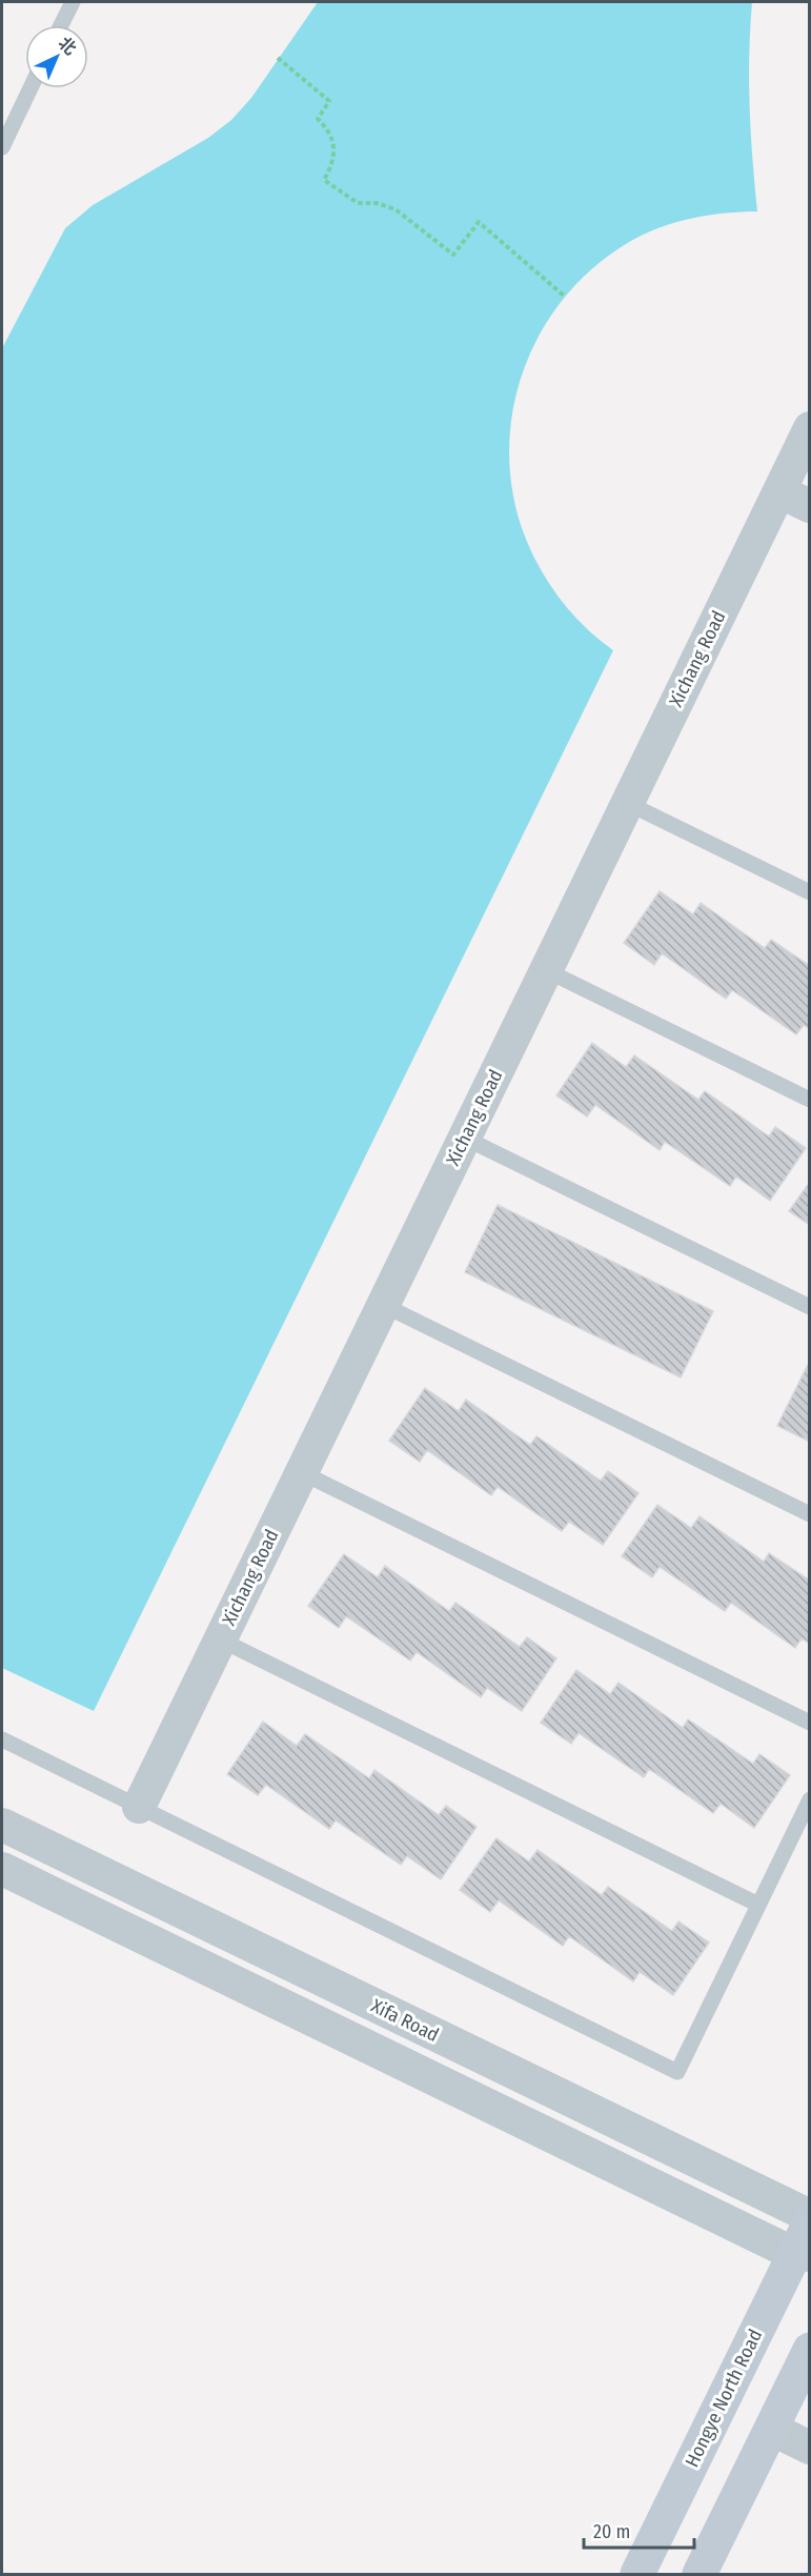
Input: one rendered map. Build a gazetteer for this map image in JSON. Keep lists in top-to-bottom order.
{
  "streets": {
    "main road": ["Hongye North Road"],
    "street": ["Xichang Road", "Xifa Road"]
  },
  "crossings": [
    ["Xifa Road", "Hongye North Road"]
  ],
  "scale_bar": "20 m",
  "north": "top right"
}
